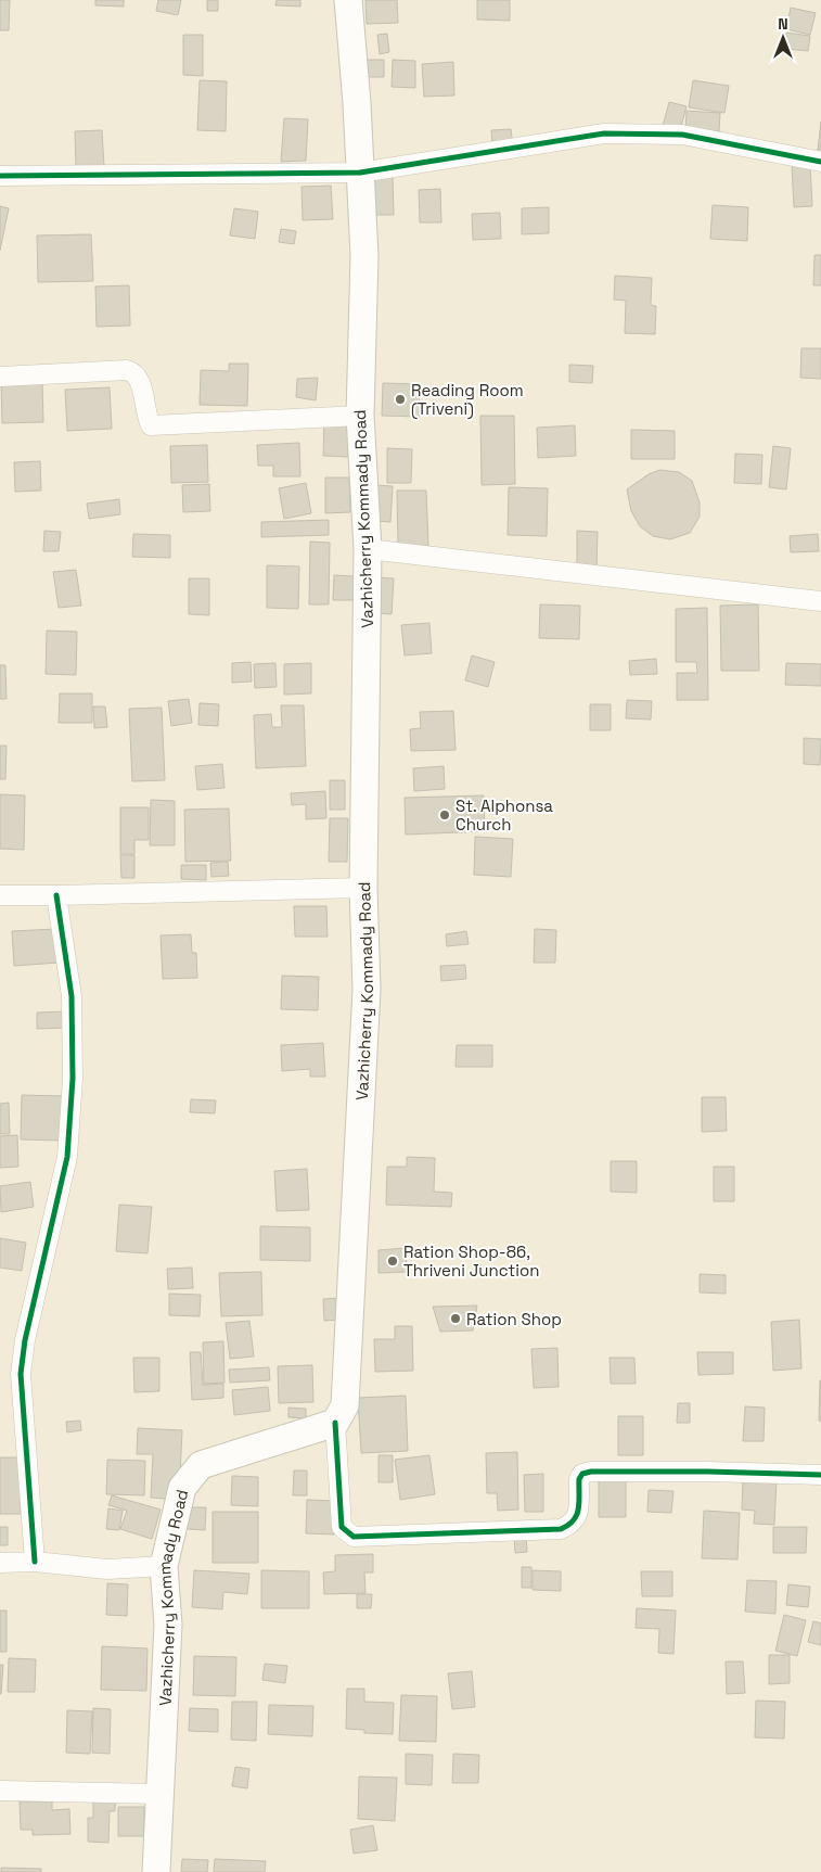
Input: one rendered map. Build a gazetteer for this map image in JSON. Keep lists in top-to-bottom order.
{
  "streets": {
    "main road": ["Vazhicherry Kommady Road"]
  },
  "places": [
    "Reading Room (Triveni)",
    "St. Alphonsa Church",
    "Ration Shop-86, Thriveni Junction",
    "Ration Shop"
  ],
  "north": "top"
}
